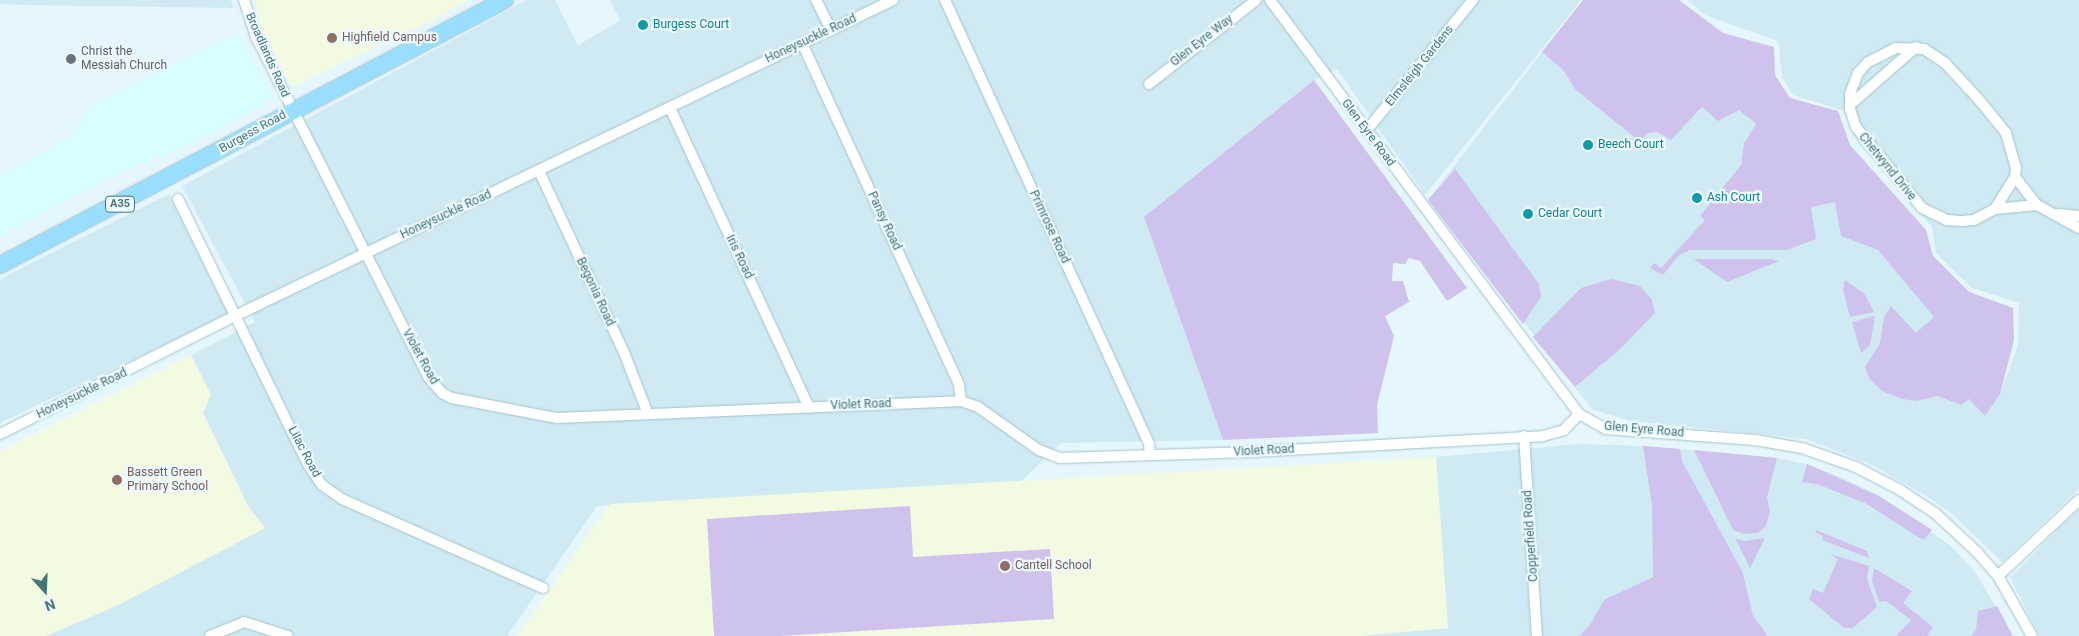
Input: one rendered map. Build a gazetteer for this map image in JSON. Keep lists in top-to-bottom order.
{
  "streets": {
    "main road": ["Burgess Road", "A35"],
    "street": [
      "Honeysuckle Road",
      "Glen Eyre Way",
      "Broadlands Road",
      "Elmsleigh Gardens",
      "Glen Eyre Road",
      "Chetwynd Drive",
      "Pansy Road",
      "Primrose Road",
      "Iris Road",
      "Begonia Road",
      "Violet Road",
      "Lilac Road",
      "Copperfield Road"
    ]
  },
  "crossings": [
    ["Honeysuckle Road", "Pansy Road"],
    ["Honeysuckle Road", "Iris Road"],
    ["Honeysuckle Road", "Begonia Road"],
    ["Honeysuckle Road", "Violet Road"],
    ["Honeysuckle Road", "Lilac Road"],
    ["Broadlands Road", "Burgess Road"],
    ["Broadlands Road", "Violet Road"],
    ["Elmsleigh Gardens", "Glen Eyre Road"],
    ["Burgess Road", "Violet Road"],
    ["Glen Eyre Road", "Violet Road"],
    ["Pansy Road", "Violet Road"],
    ["Primrose Road", "Violet Road"],
    ["Iris Road", "Violet Road"],
    ["Begonia Road", "Violet Road"],
    ["Violet Road", "Copperfield Road"]
  ],
  "places": [
    "Burgess Court",
    "Highfield Campus",
    "Christ the Messiah Church",
    "Beech Court",
    "Ash Court",
    "Cedar Court",
    "Bassett Green Primary School",
    "Cantell School"
  ],
  "north": "bottom"
}
